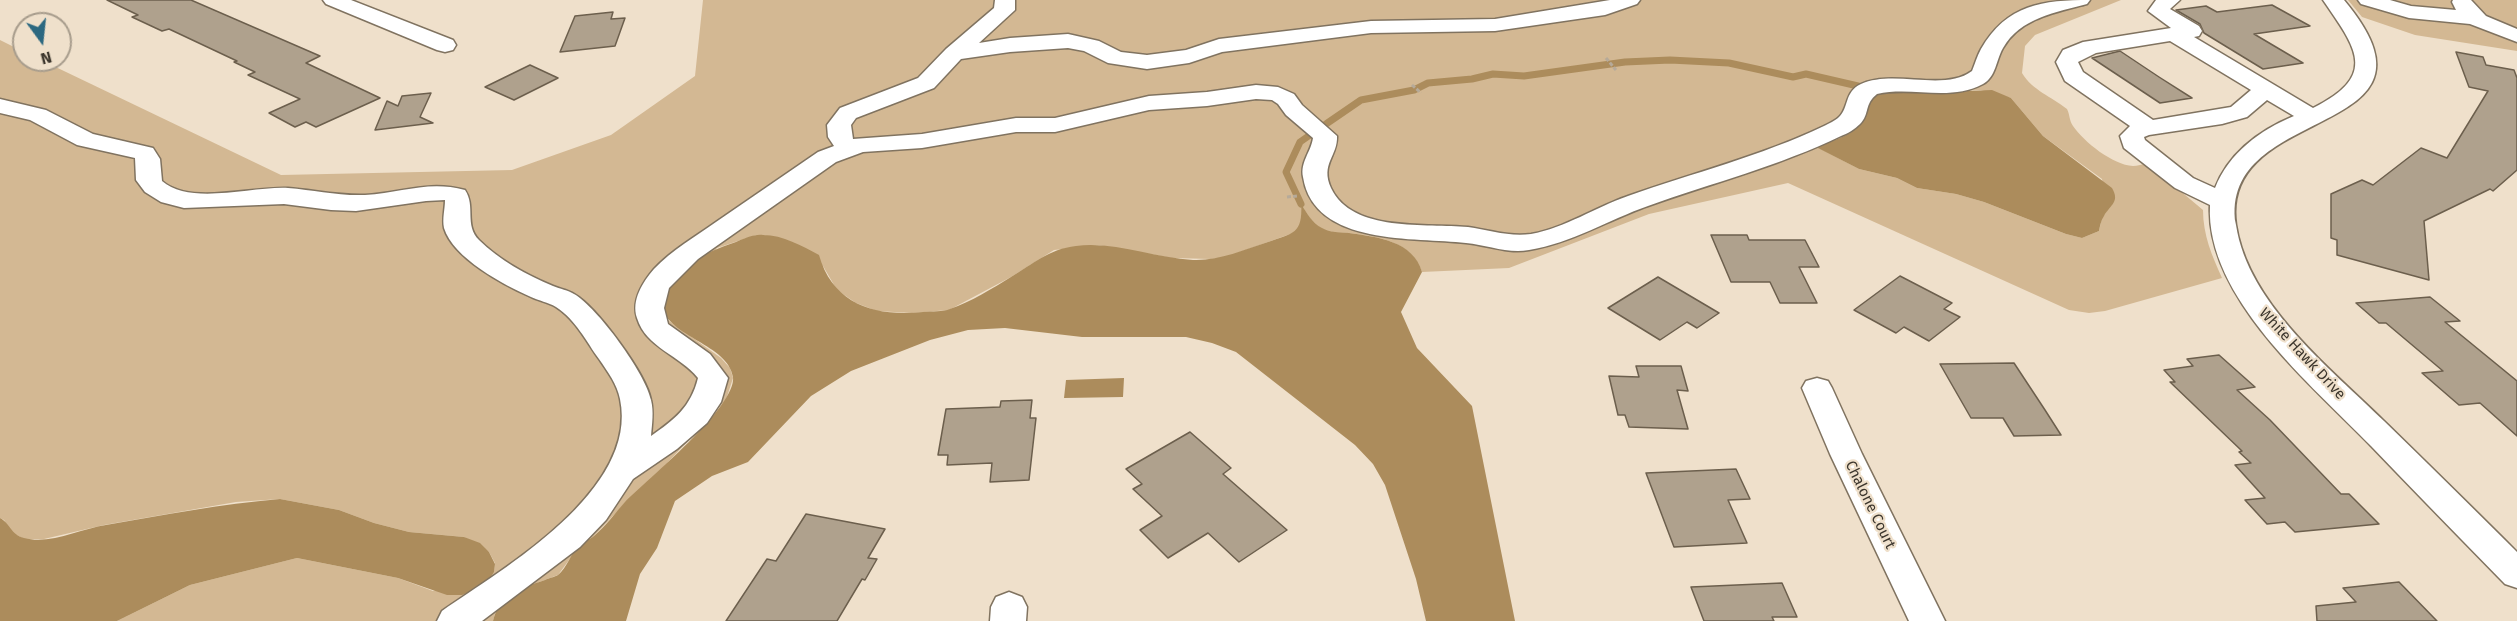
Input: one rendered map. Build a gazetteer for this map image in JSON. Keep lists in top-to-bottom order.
{
  "streets": {
    "street": ["White Hawk Drive", "Chalone Court"]
  },
  "north": "bottom"
}
